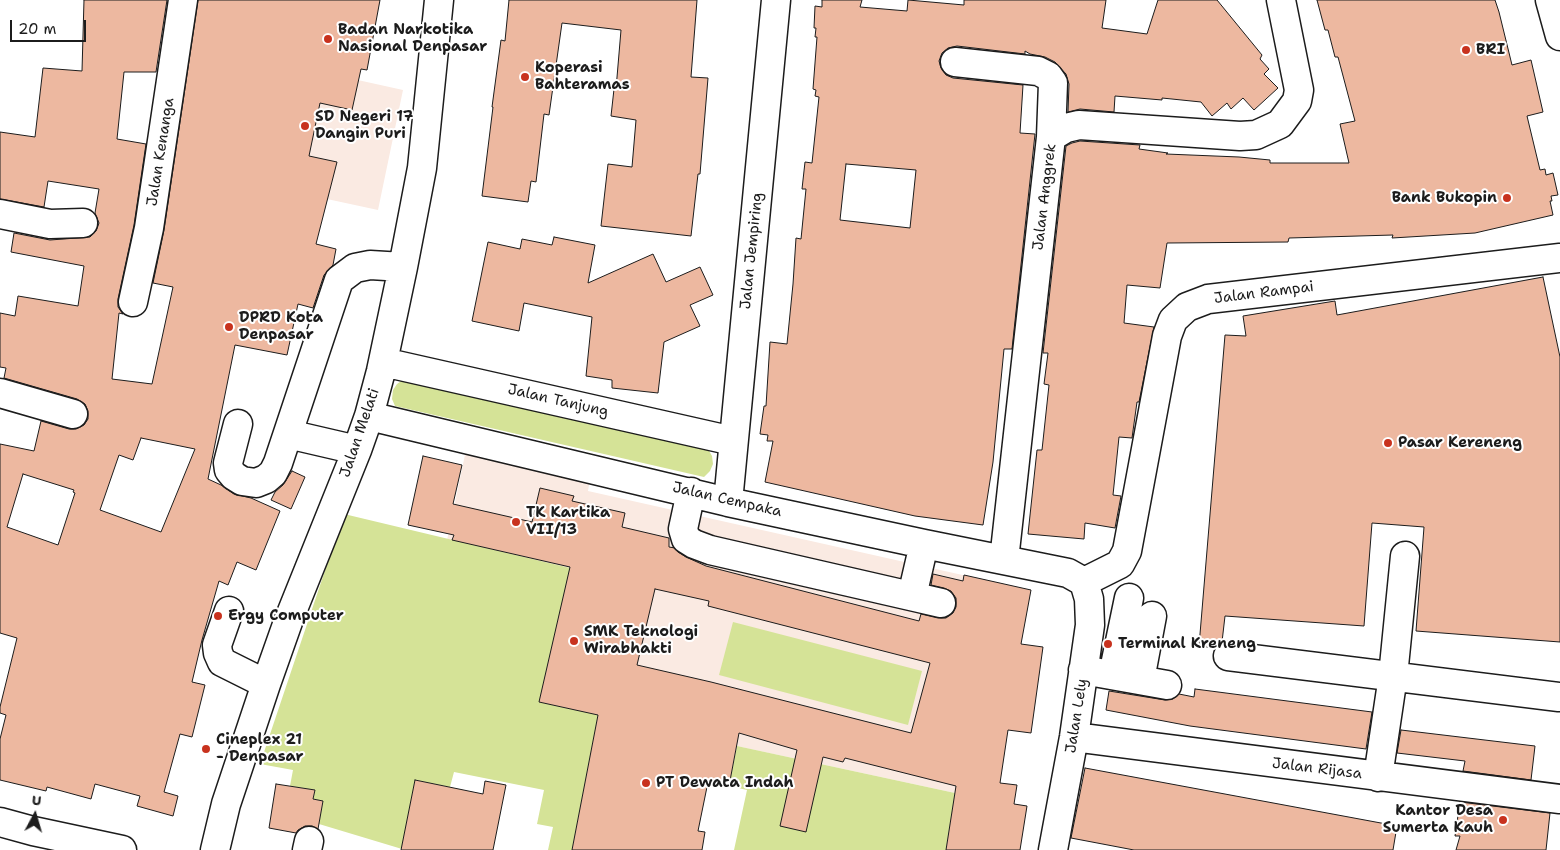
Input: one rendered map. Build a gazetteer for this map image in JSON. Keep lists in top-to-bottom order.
{
  "streets": {
    "street": [
      "Jalan Kenanga",
      "Jalan Anggrek",
      "Jalan Jempiring",
      "Jalan Rampai",
      "Jalan Tanjung",
      "Jalan Melati",
      "Jalan Cempaka",
      "Jalan Lely",
      "Jalan Rijasa"
    ]
  },
  "crossings": [
    ["Jalan Anggrek", "Jalan Cempaka"],
    ["Jalan Jempiring", "Jalan Tanjung"],
    ["Jalan Jempiring", "Jalan Cempaka"],
    ["Jalan Rampai", "Jalan Cempaka"],
    ["Jalan Rampai", "Jalan Lely"],
    ["Jalan Tanjung", "Jalan Melati"],
    ["Jalan Melati", "Jalan Cempaka"],
    ["Jalan Cempaka", "Jalan Lely"],
    ["Jalan Lely", "Jalan Rijasa"]
  ],
  "places": [
    "Badan Narkotika Nasional Denpasar",
    "BRI",
    "Koperasi Bahteramas",
    "SD Negeri 17 Dangin Puri",
    "Bank Bukopin",
    "DPRD Kota Denpasar",
    "Pasar Kereneng",
    "TK Kartika VII/13",
    "Ergy Computer",
    "SMK Teknologi Wirabhakti",
    "Terminal Kreneng",
    "Cineplex 21 - Denpasar",
    "PT Dewata Indah",
    "Kantor Desa Sumerta Kauh"
  ],
  "scale_bar": "20 m",
  "north": "top"
}
